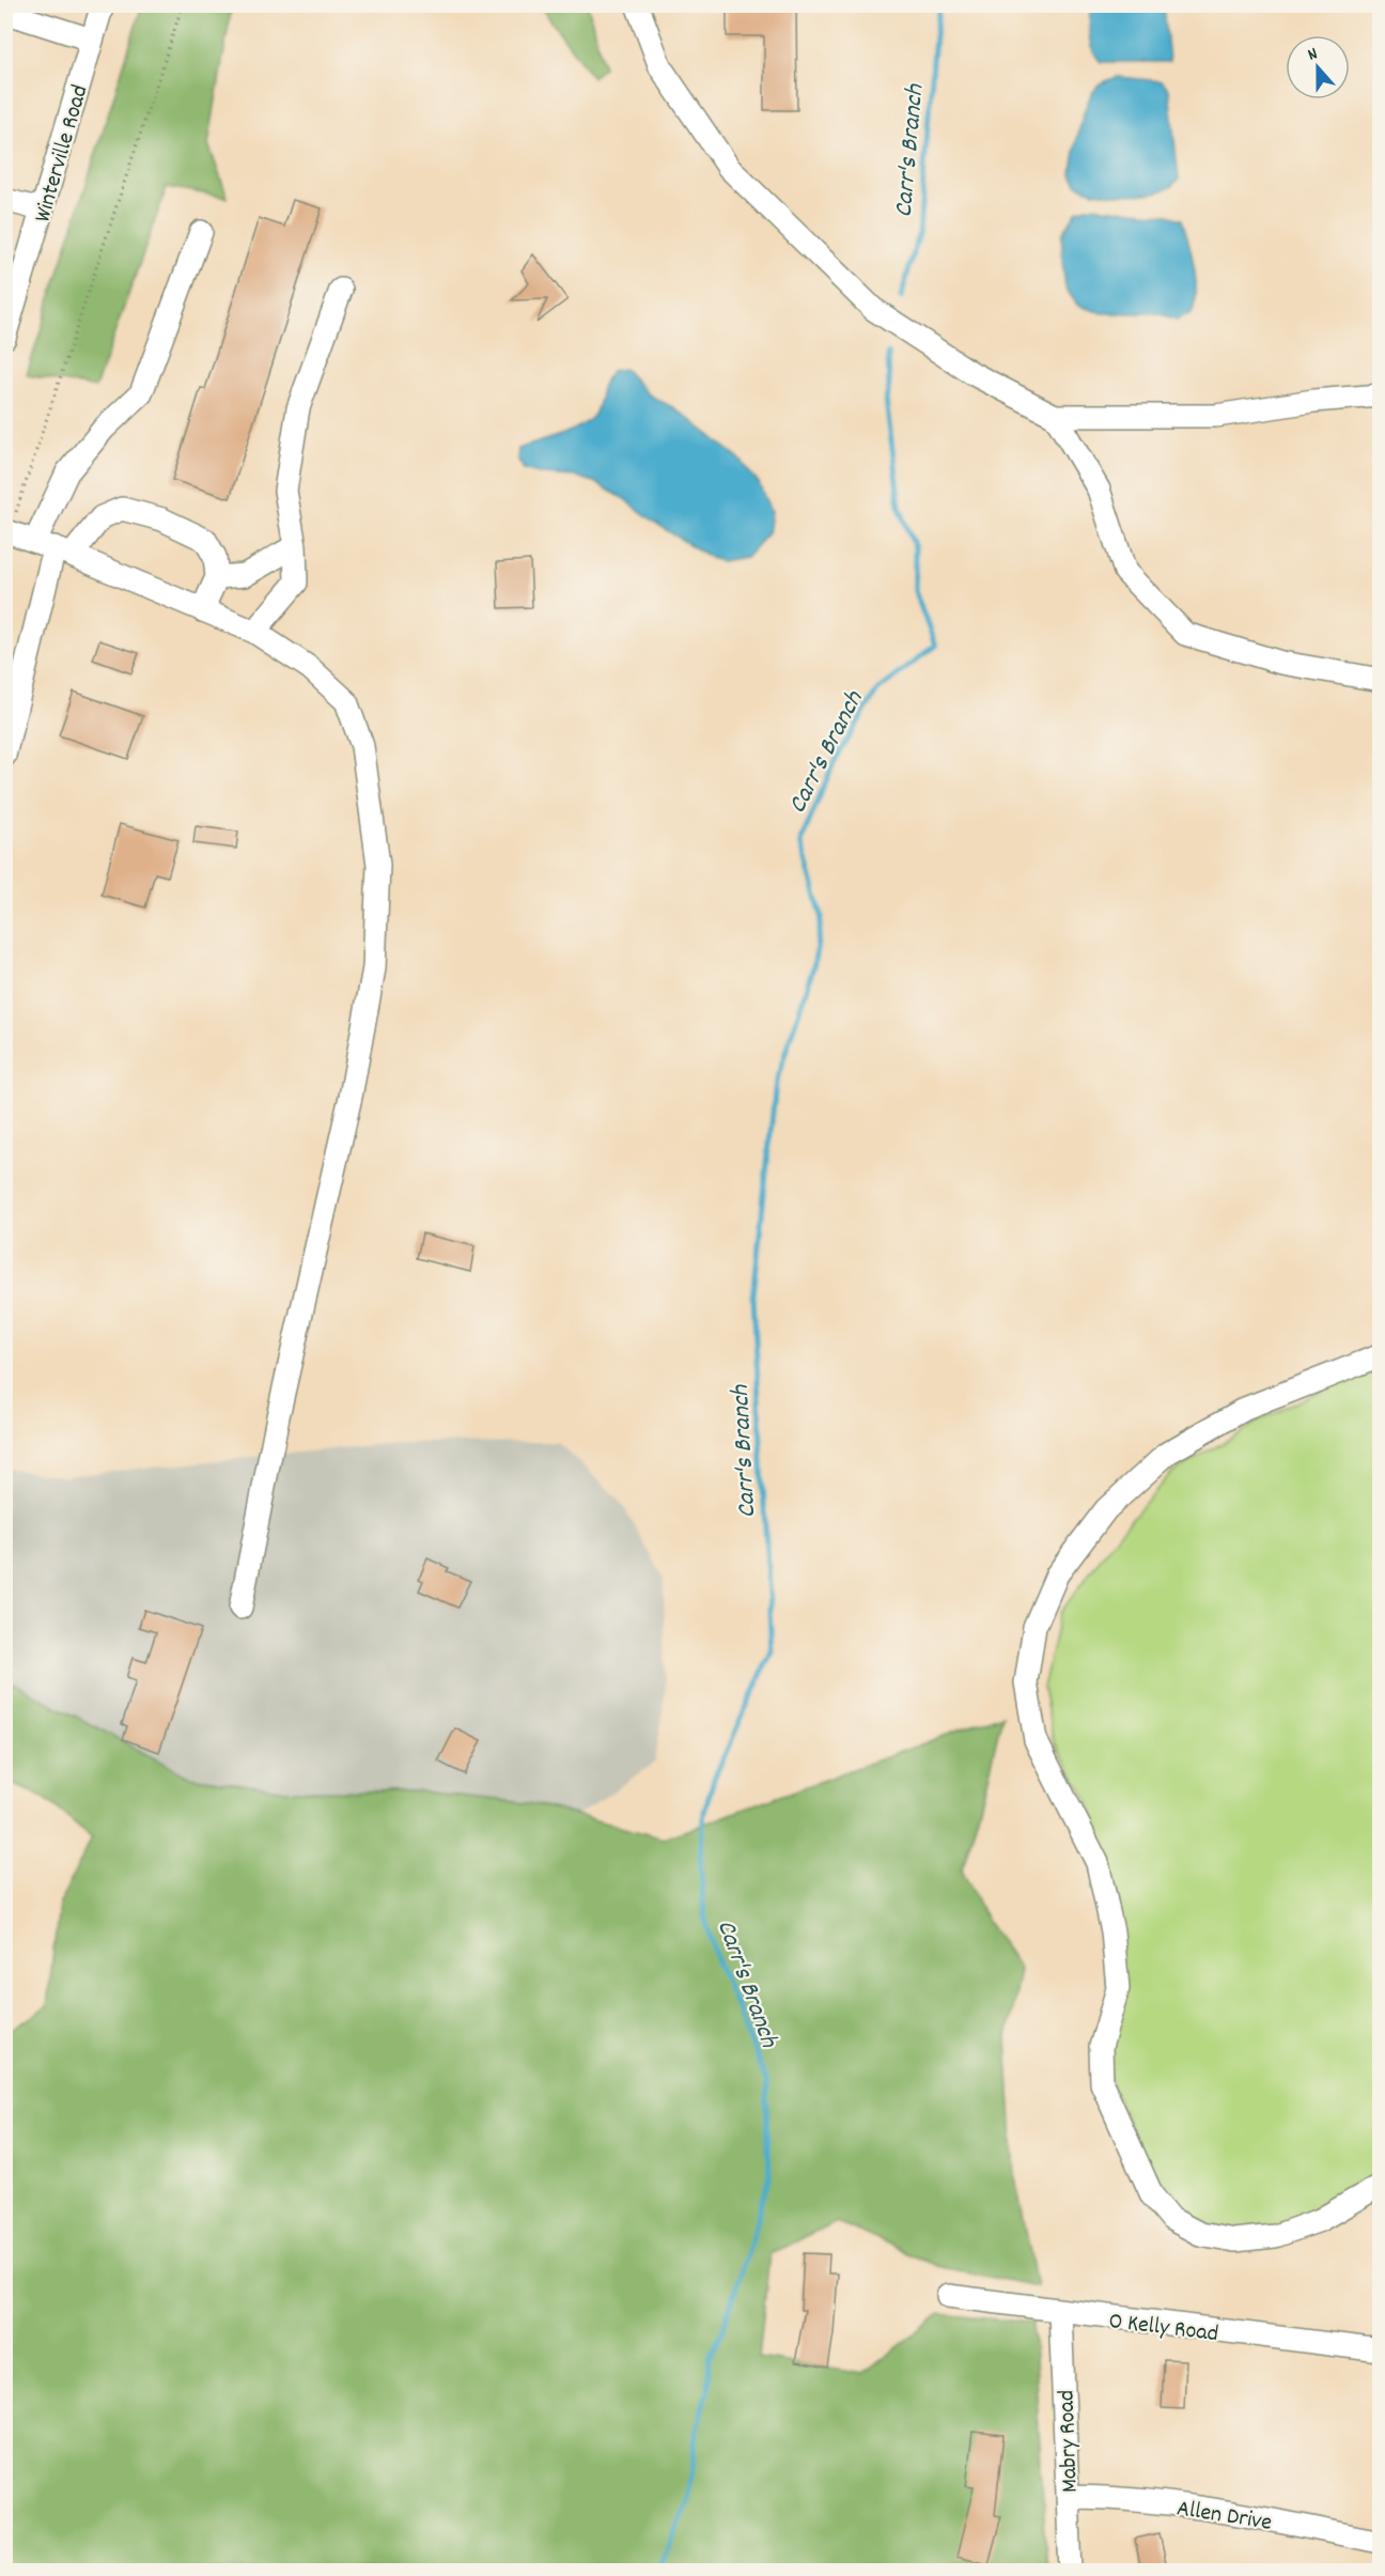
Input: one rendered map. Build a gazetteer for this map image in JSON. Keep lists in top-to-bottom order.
{
  "streets": {
    "street": [
      "Winterville Road",
      "O Kelly Road",
      "Mabry Road",
      "Allen Drive"
    ]
  },
  "crossings": [
    ["O Kelly Road", "Mabry Road"],
    ["Mabry Road", "Allen Drive"]
  ],
  "water": ["Carr's Branch"],
  "north": "top"
}
